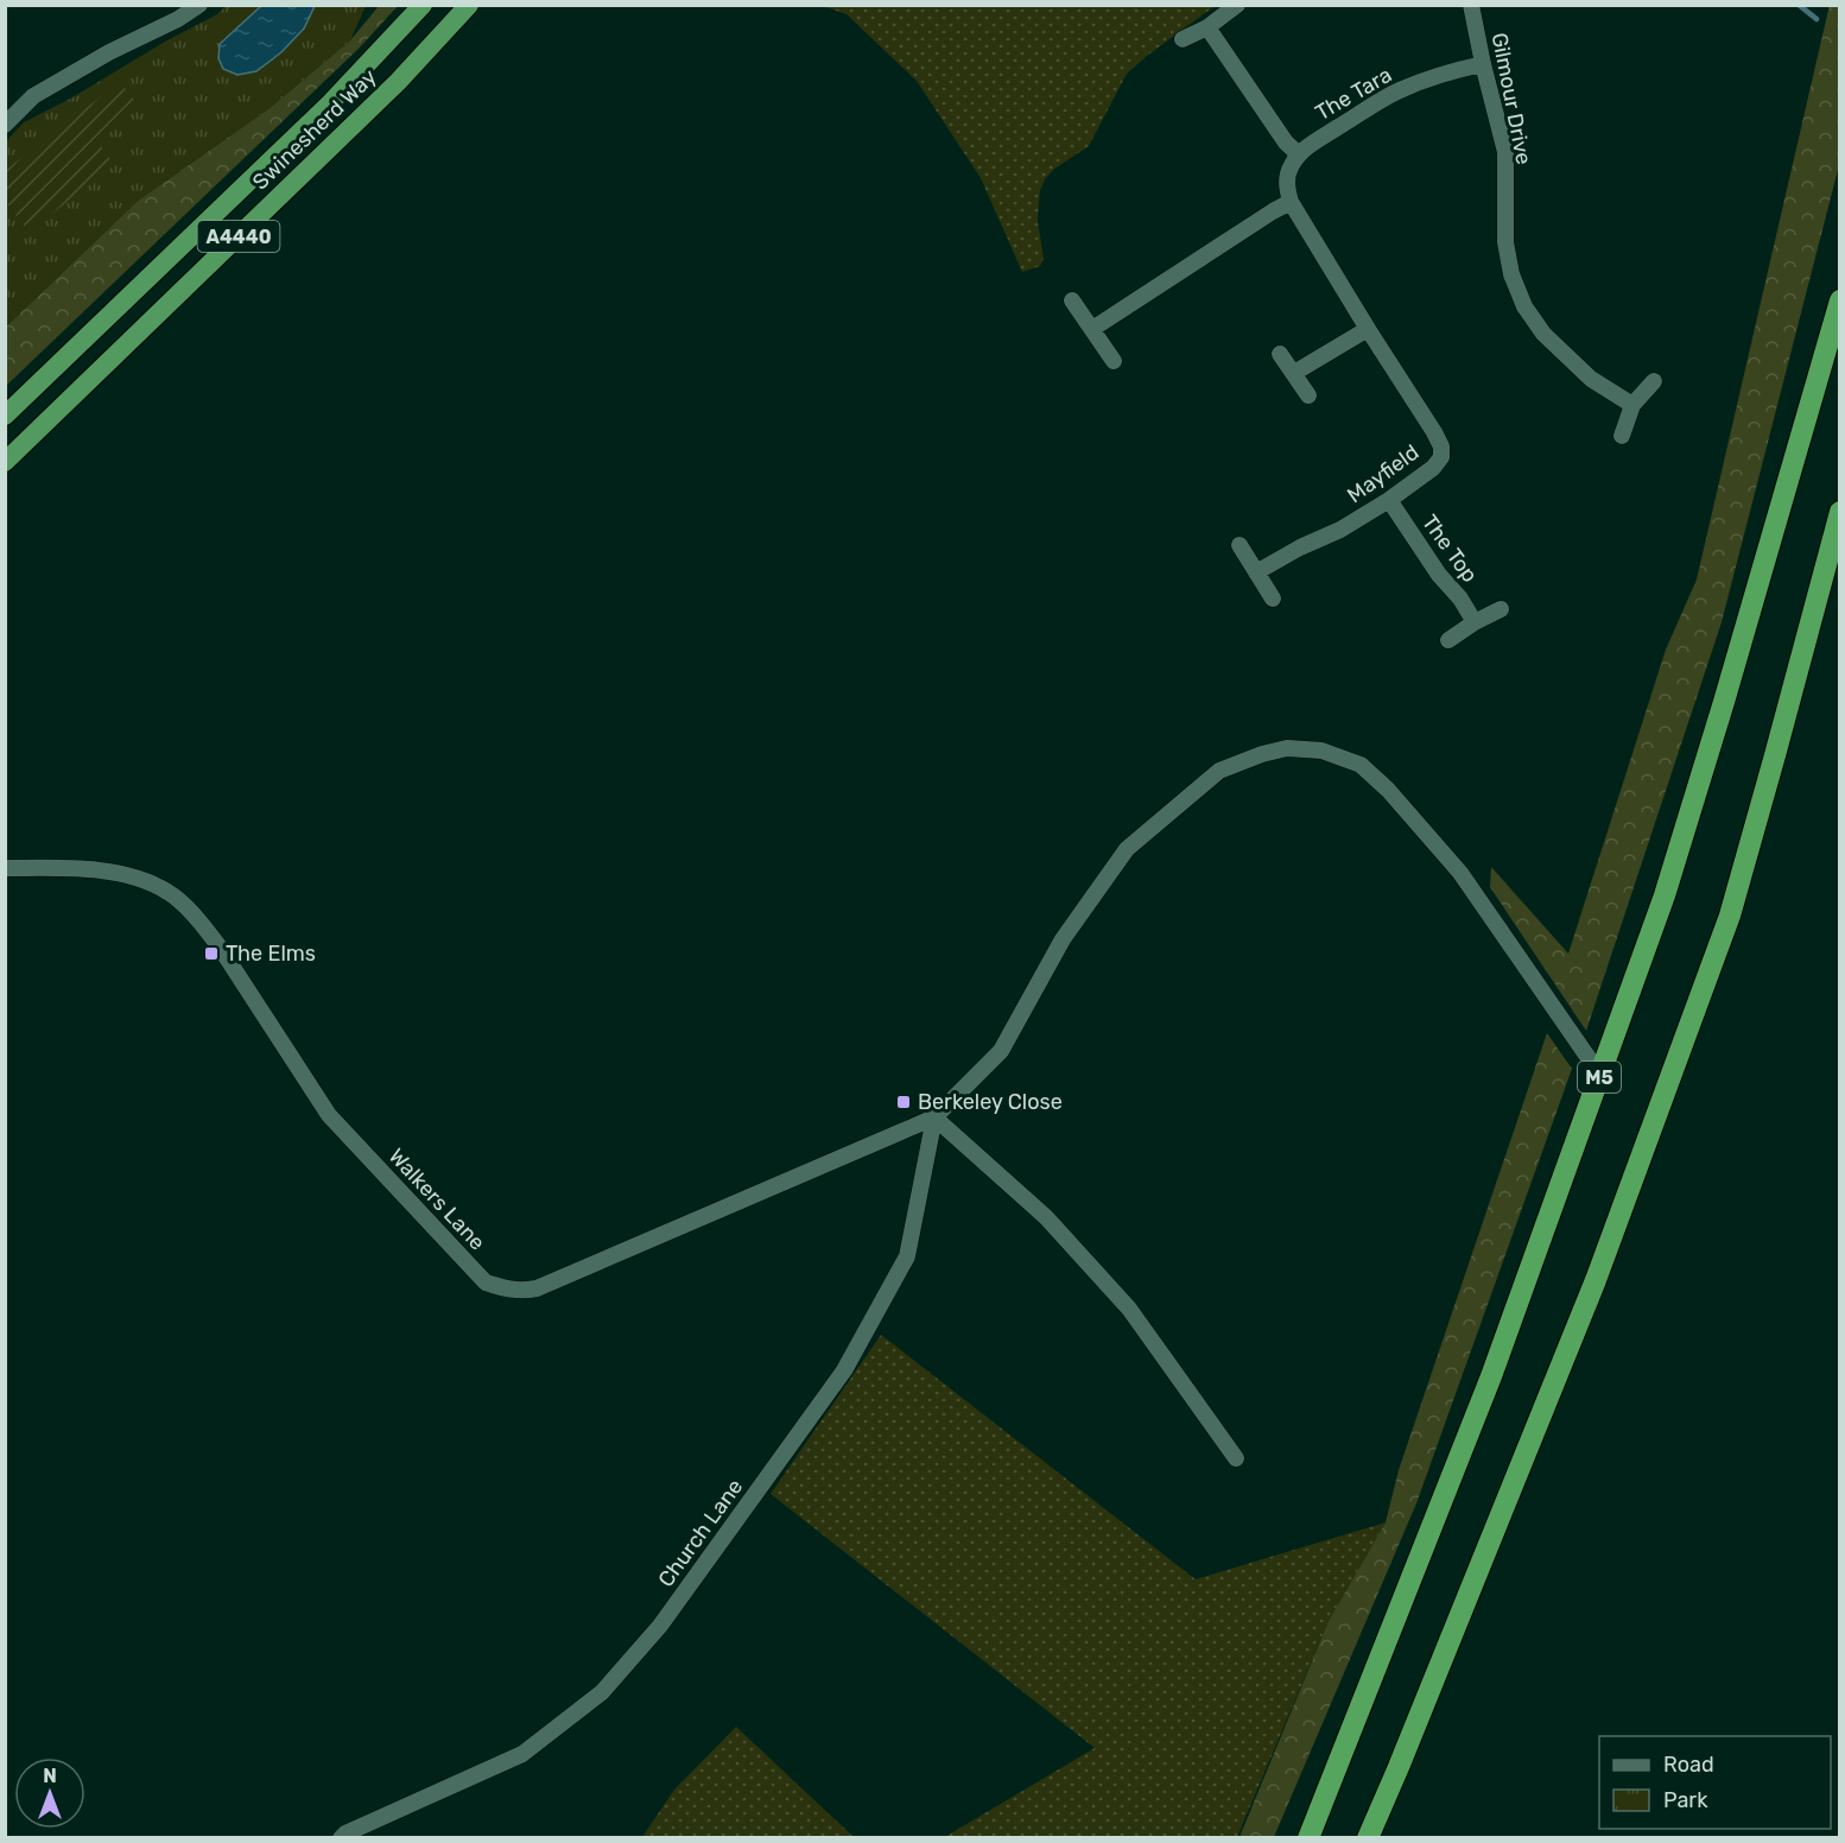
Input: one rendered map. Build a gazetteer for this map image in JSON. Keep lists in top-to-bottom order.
{
  "streets": {
    "highway": ["Swinesherd Way", "A4440", "M5"],
    "street": [
      "The Tara",
      "Gilmour Drive",
      "Mayfield",
      "The Top",
      "Walkers Lane",
      "Church Lane"
    ]
  },
  "crossings": [
    ["The Tara", "Gilmour Drive"],
    ["Mayfield", "The Top"],
    ["Walkers Lane", "Church Lane"]
  ],
  "places": {
    "transit": ["The Elms", "Berkeley Close"]
  },
  "legend": ["Road", "Park"],
  "north": "top"
}
